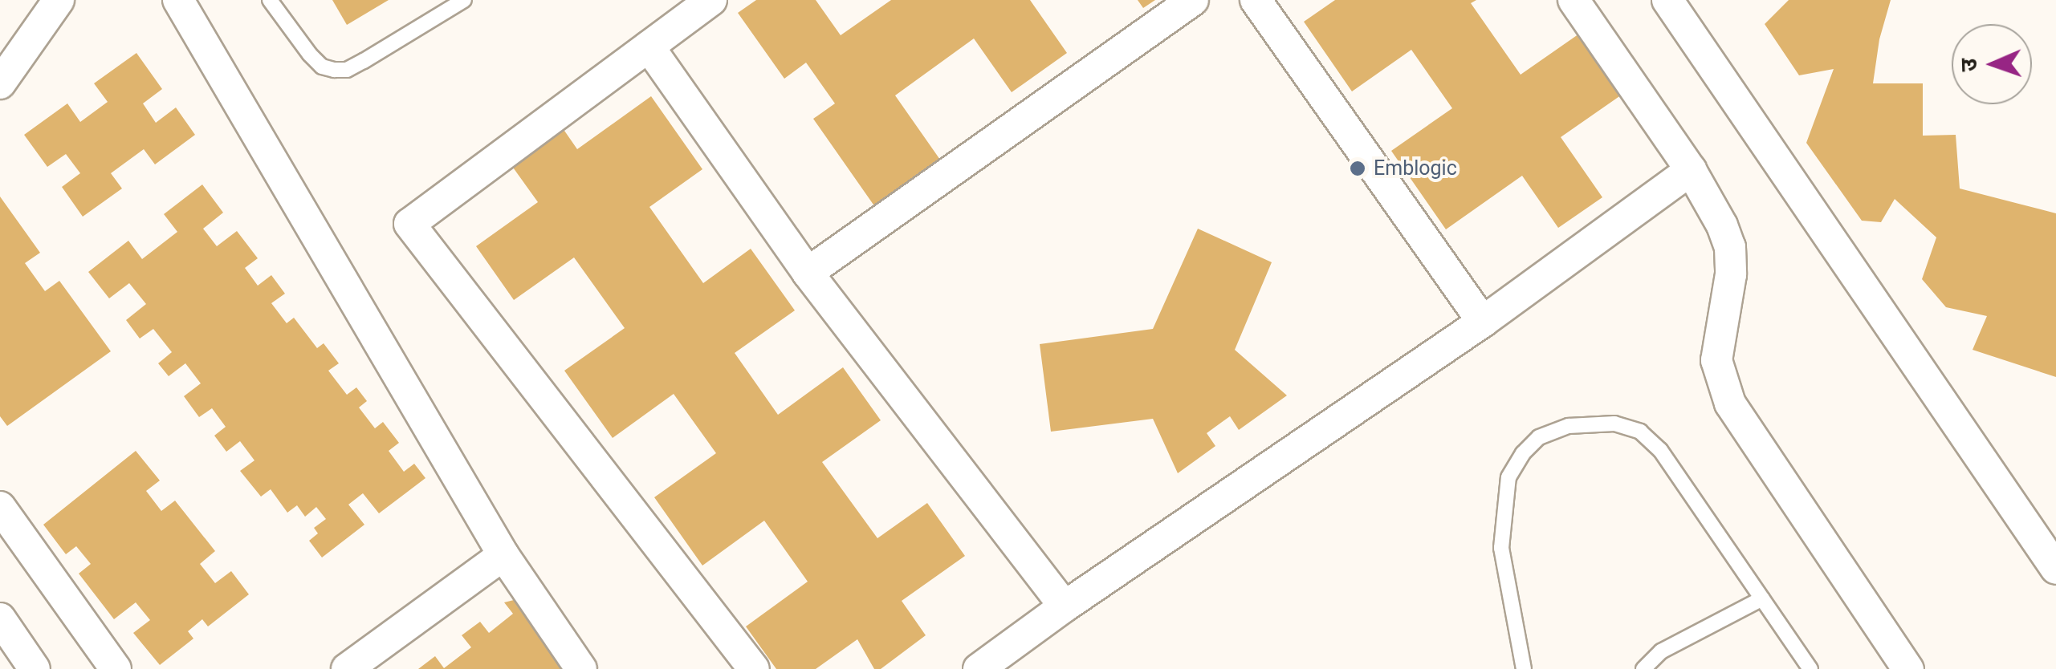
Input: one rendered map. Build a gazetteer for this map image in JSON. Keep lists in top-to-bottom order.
{
  "places": ["Emblogic"],
  "north": "left"
}
